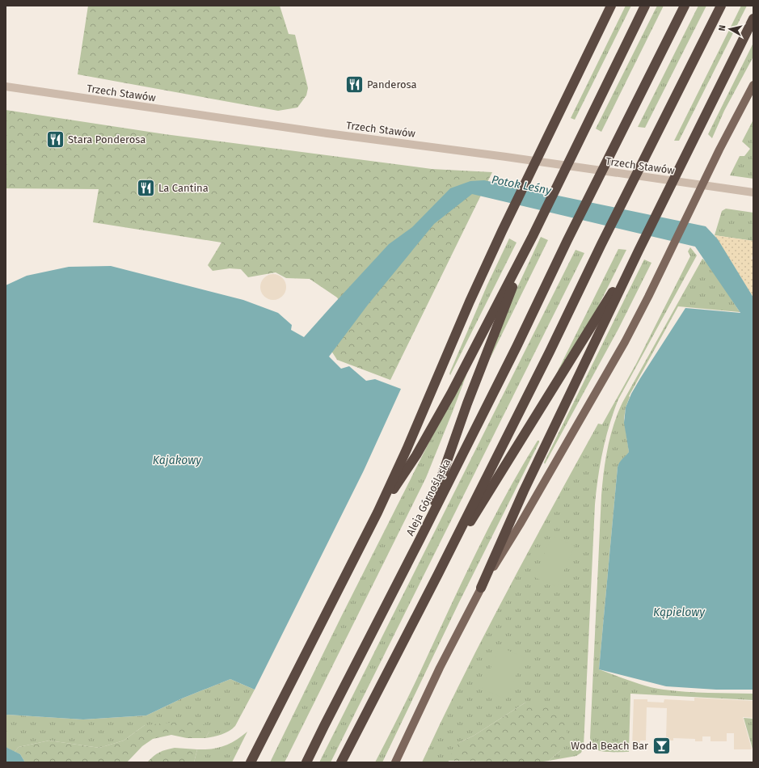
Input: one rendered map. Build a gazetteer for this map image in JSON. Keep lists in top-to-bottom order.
{
  "streets": {
    "highway": ["Aleja Górnośląska"],
    "street": ["Trzech Stawów"]
  },
  "water": ["Potok Leśny", "Kajakowy", "Kąpielowy"],
  "places": {
    "restaurant": ["Panderosa", "Stara Ponderosa", "La Cantina"],
    "bar": ["Woda Beach Bar"]
  },
  "north": "left"
}
